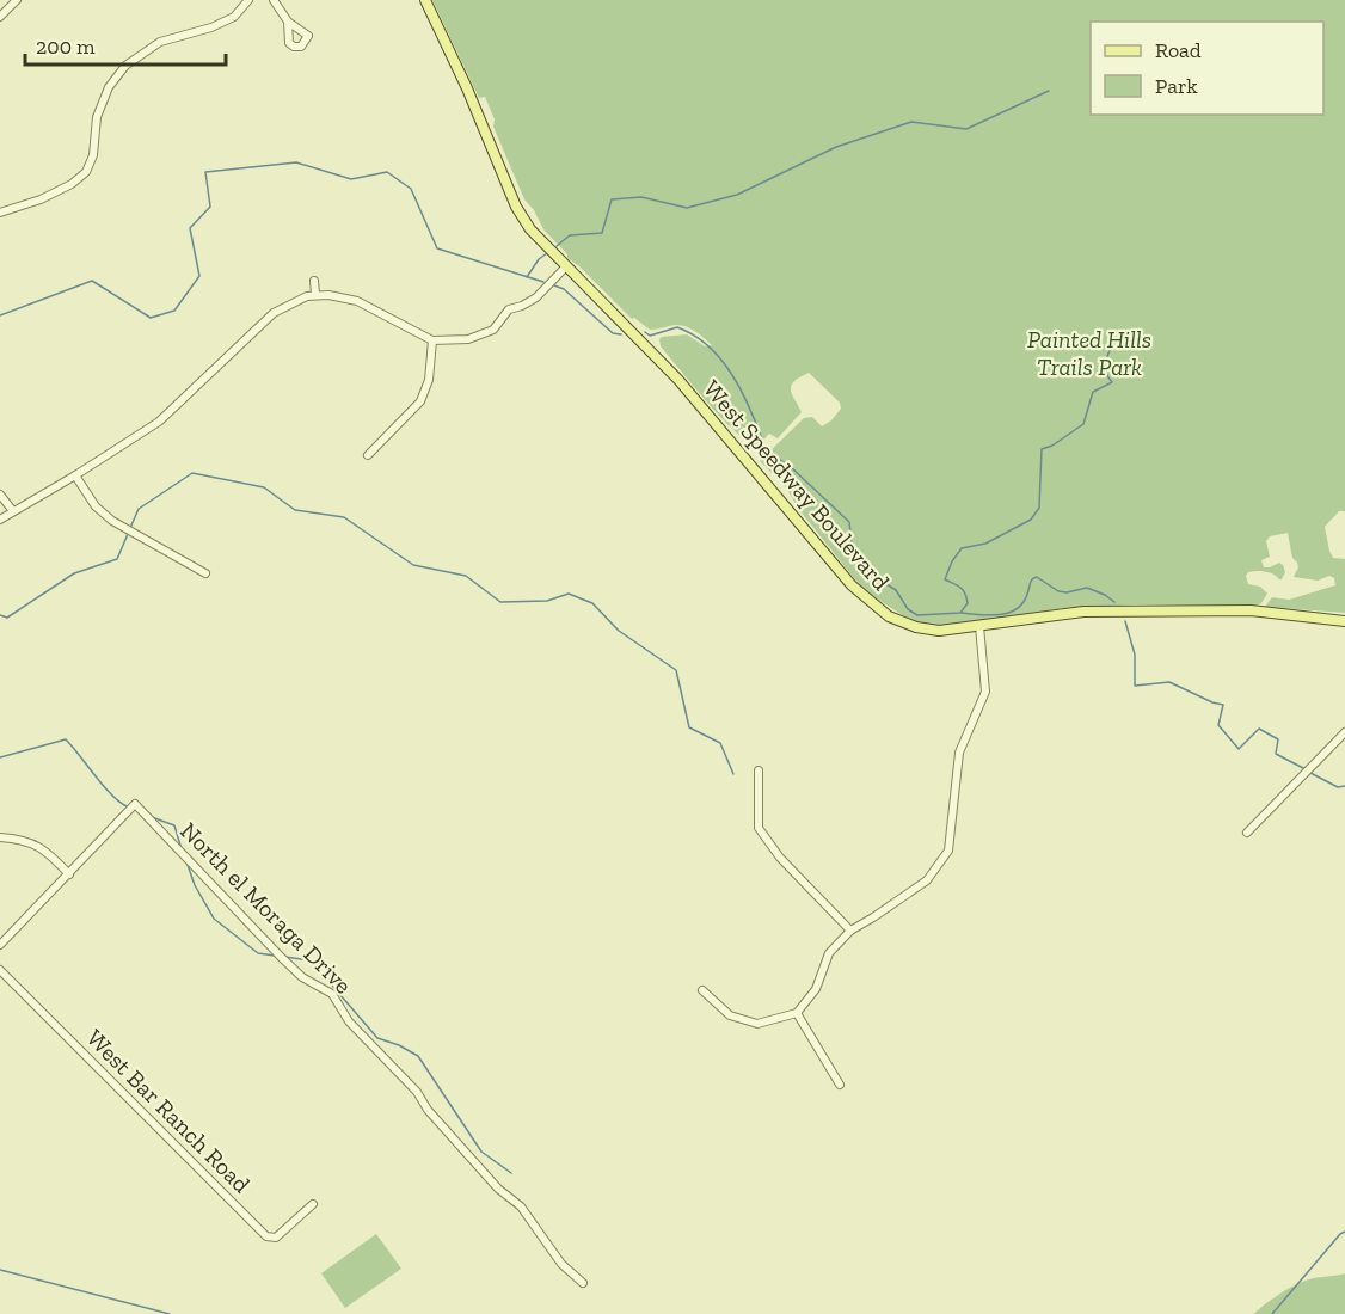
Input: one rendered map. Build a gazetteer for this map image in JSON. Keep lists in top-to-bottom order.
{
  "streets": {
    "main road": ["West Speedway Boulevard"],
    "street": ["North el Moraga Drive", "West Bar Ranch Road"]
  },
  "parks": ["Painted Hills Trails Park"],
  "legend": ["Road", "Park"],
  "scale_bar": "200 m"
}
